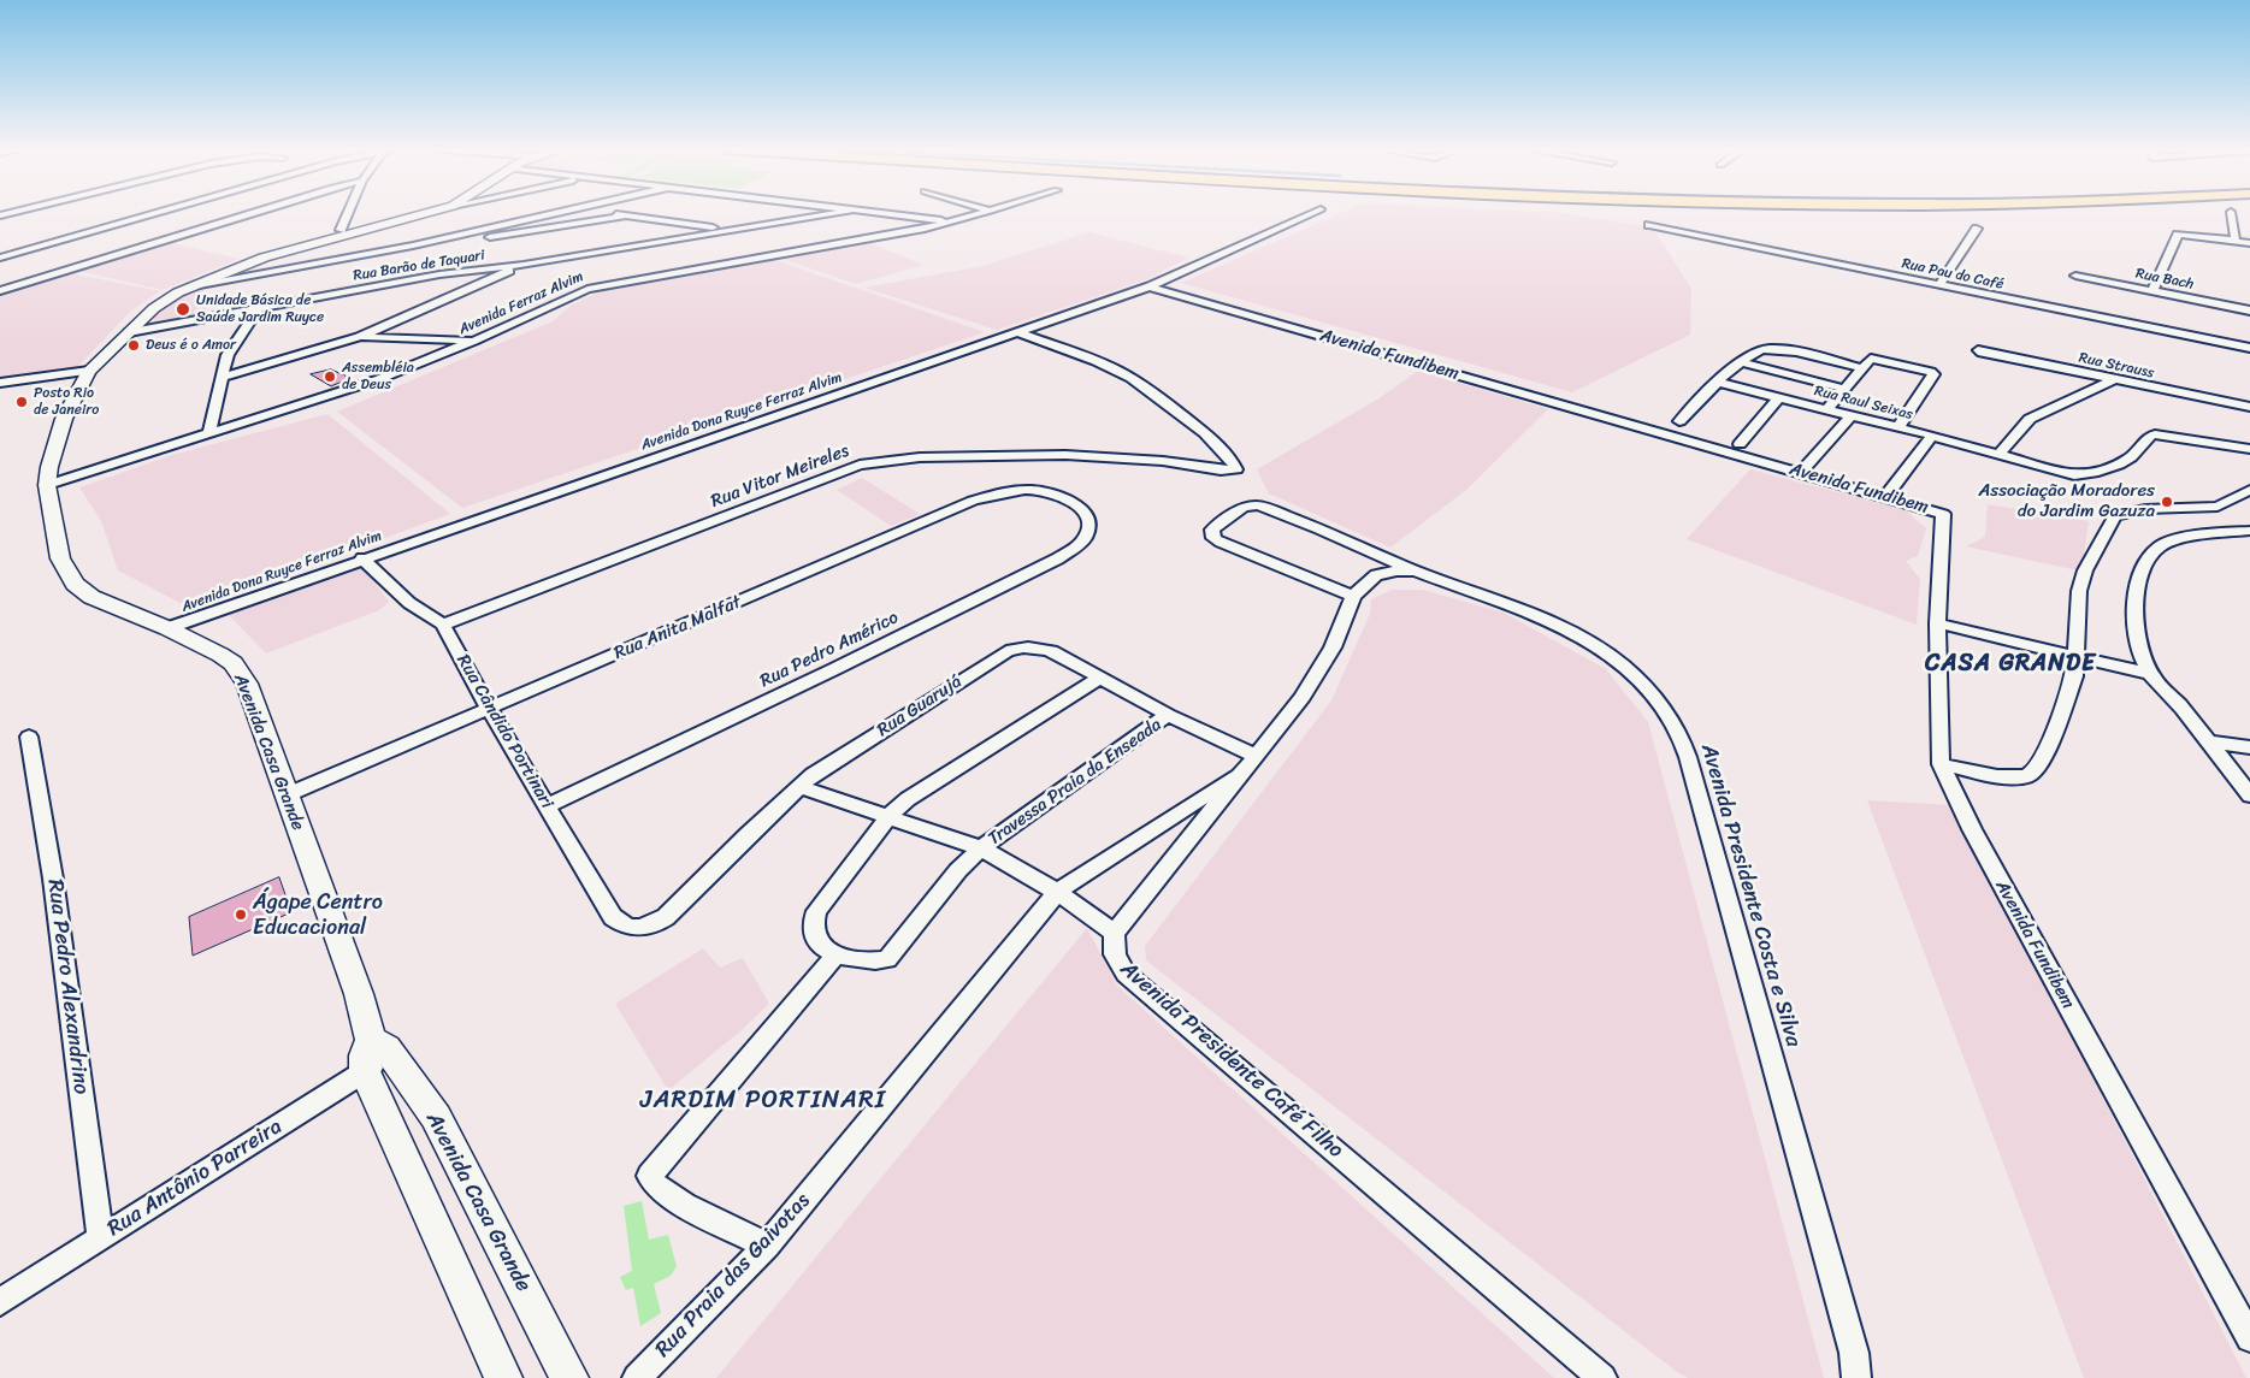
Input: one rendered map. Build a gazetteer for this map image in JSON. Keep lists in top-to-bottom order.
{
  "streets": {
    "main road": ["Avenida Casa Grande"],
    "street": [
      "Rua Barão de Taquari",
      "Rua Pau do Café",
      "Rua Bach",
      "Avenida Ferraz Alvim",
      "Avenida Fundibem",
      "Rua Strauss",
      "Rua Raul Seixas",
      "Avenida Dona Ruyce Ferraz Alvim",
      "Rua Vitor Meireles",
      "Rua Anita Malfat",
      "Rua Pedro Américo",
      "Rua Guarujá",
      "Rua Cândido Portinari",
      "Travessa Praia da Enseada",
      "Avenida Presidente Costa e Silva",
      "Rua Pedro Alexandrino",
      "Avenida Presidente Café Filho",
      "Rua Antônio Parreira",
      "Rua Praia das Gaivotas"
    ]
  },
  "crossings": [
    ["Rua Barão de Taquari", "Avenida Casa Grande"],
    ["Avenida Ferraz Alvim", "Avenida Casa Grande"],
    ["Avenida Fundibem", "Avenida Dona Ruyce Ferraz Alvim"],
    ["Avenida Dona Ruyce Ferraz Alvim", "Rua Vitor Meireles"],
    ["Avenida Dona Ruyce Ferraz Alvim", "Rua Cândido Portinari"],
    ["Avenida Dona Ruyce Ferraz Alvim", "Avenida Casa Grande"],
    ["Rua Vitor Meireles", "Rua Cândido Portinari"],
    ["Rua Anita Malfat", "Rua Pedro Américo"],
    ["Rua Anita Malfat", "Rua Cândido Portinari"],
    ["Rua Anita Malfat", "Avenida Casa Grande"],
    ["Rua Pedro Américo", "Rua Cândido Portinari"],
    ["Rua Guarujá", "Rua Cândido Portinari"],
    ["Rua Guarujá", "Travessa Praia da Enseada"],
    ["Rua Guarujá", "Rua Praia das Gaivotas"],
    ["Avenida Casa Grande", "Rua Antônio Parreira"],
    ["Rua Pedro Alexandrino", "Rua Antônio Parreira"]
  ],
  "districts": ["CASA GRANDE", "JARDIM PORTINARI"],
  "places": [
    "Unidade Básica de Saúde Jardim Ruyce",
    "Deus é o Amor",
    "Assembléia de Deus",
    "Posto Rio de Janeiro",
    "Associação Moradores do Jardim Gazuza",
    "Ágape Centro Educacional"
  ]
}
